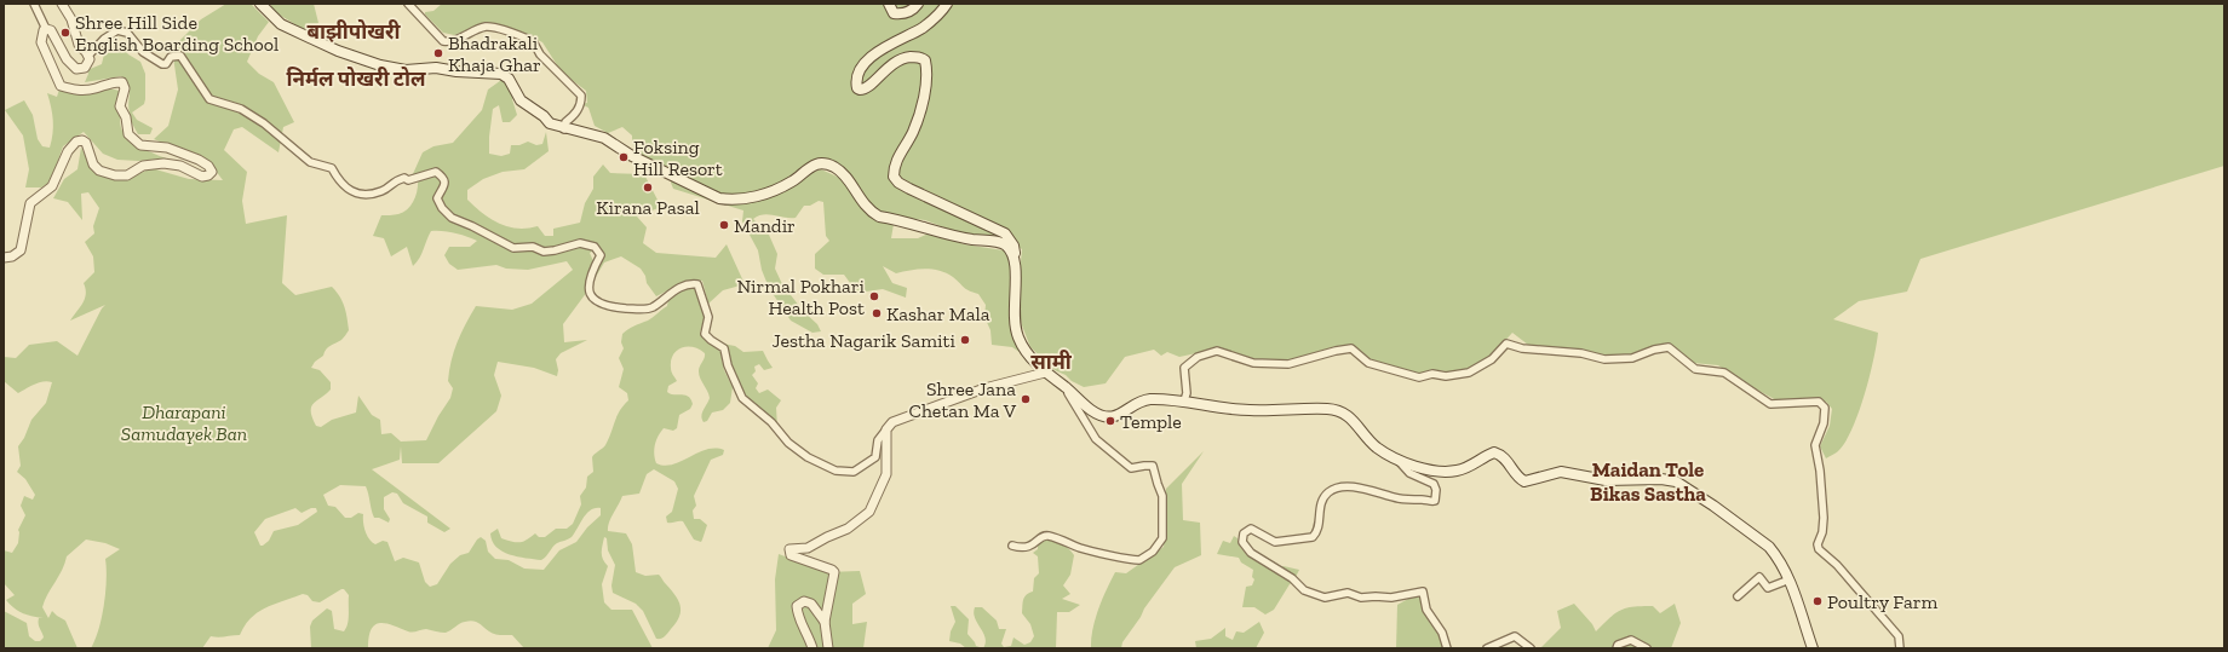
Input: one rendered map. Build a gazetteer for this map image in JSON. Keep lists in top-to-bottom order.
{
  "districts": [
    "बाझीपोखरी",
    "निर्मल पोखरी टोल",
    "सामी",
    "Maidan Tole Bikas Sastha"
  ],
  "parks": ["Dharapani Samudayek Ban"],
  "places": [
    "Shree Hill Side English Boarding School",
    "Bhadrakali Khaja Ghar",
    "Foksing Hill Resort",
    "Kirana Pasal",
    "Mandir",
    "Nirmal Pokhari Health Post",
    "Kashar Mala",
    "Jestha Nagarik Samiti",
    "Shree Jana Chetan Ma V",
    "Temple",
    "Poultry Farm"
  ]
}
